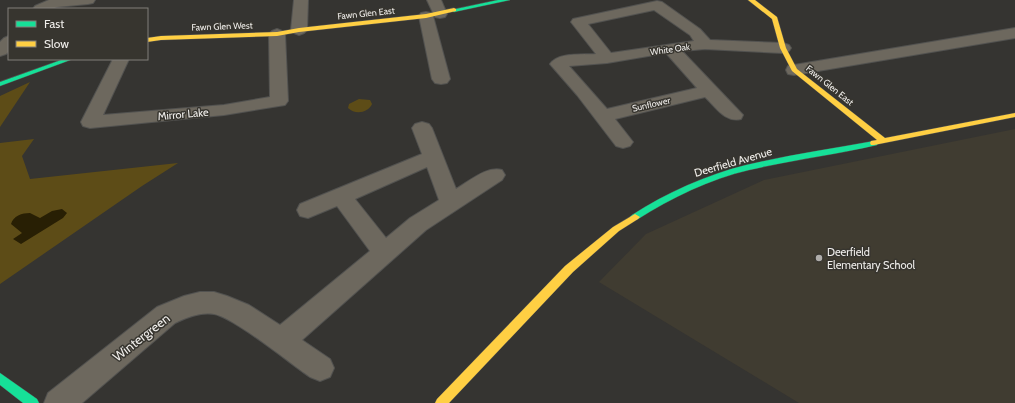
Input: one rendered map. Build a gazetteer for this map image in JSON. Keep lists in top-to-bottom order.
{
  "streets": {
    "street": [
      "Fawn Glen East",
      "Fawn Glen West",
      "White Oak",
      "Sunflower",
      "Mirror Lake",
      "Deerfield Avenue",
      "Wintergreen"
    ]
  },
  "crossings": [
    ["Fawn Glen East", "Fawn Glen West"],
    ["Fawn Glen East", "White Oak"],
    ["Fawn Glen East", "Deerfield Avenue"],
    ["Fawn Glen West", "Mirror Lake"],
    ["White Oak", "Sunflower"]
  ],
  "places": ["Deerfield Elementary School"],
  "legend": ["Fast", "Slow"]
}
